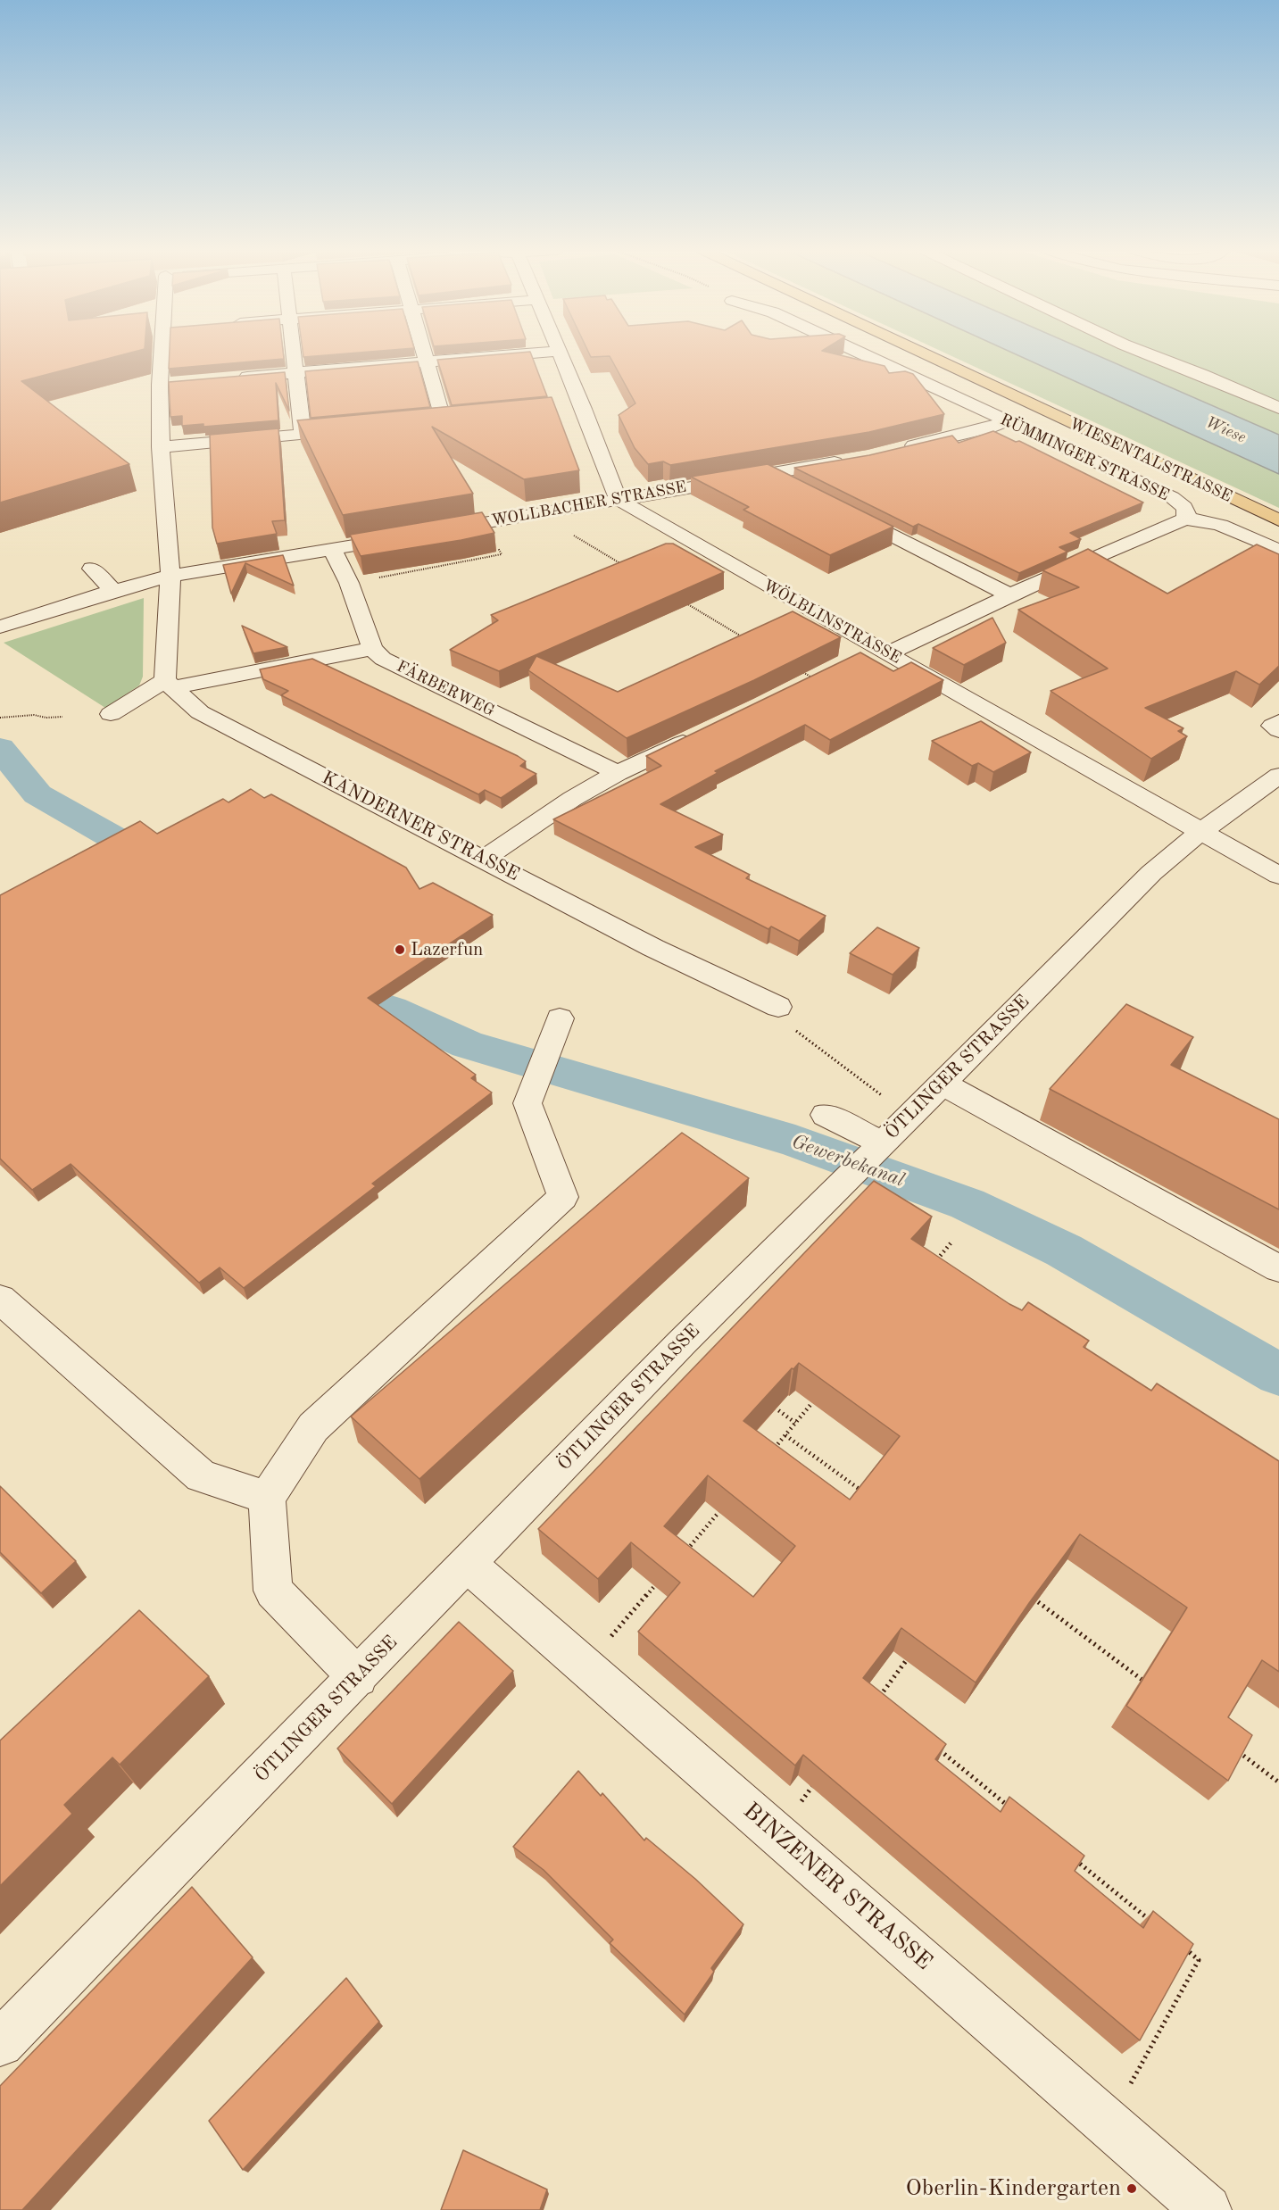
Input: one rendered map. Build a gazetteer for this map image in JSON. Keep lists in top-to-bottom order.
{
  "streets": {
    "main road": ["WIESENTALSTRASSE"],
    "street": [
      "RÜMMINGER STRASSE",
      "WOLLBACHER STRASSE",
      "WÖLBLINSTRASSE",
      "FÄRBERWEG",
      "KANDERNER STRASSE",
      "ÖTLINGER STRASSE",
      "BINZENER STRASSE"
    ]
  },
  "crossings": [
    ["WOLLBACHER STRASSE", "WÖLBLINSTRASSE"],
    ["WÖLBLINSTRASSE", "ÖTLINGER STRASSE"],
    ["ÖTLINGER STRASSE", "BINZENER STRASSE"]
  ],
  "water": ["Wiese", "Gewerbekanal"],
  "places": ["Lazerfun", "Oberlin-Kindergarten"]
}
